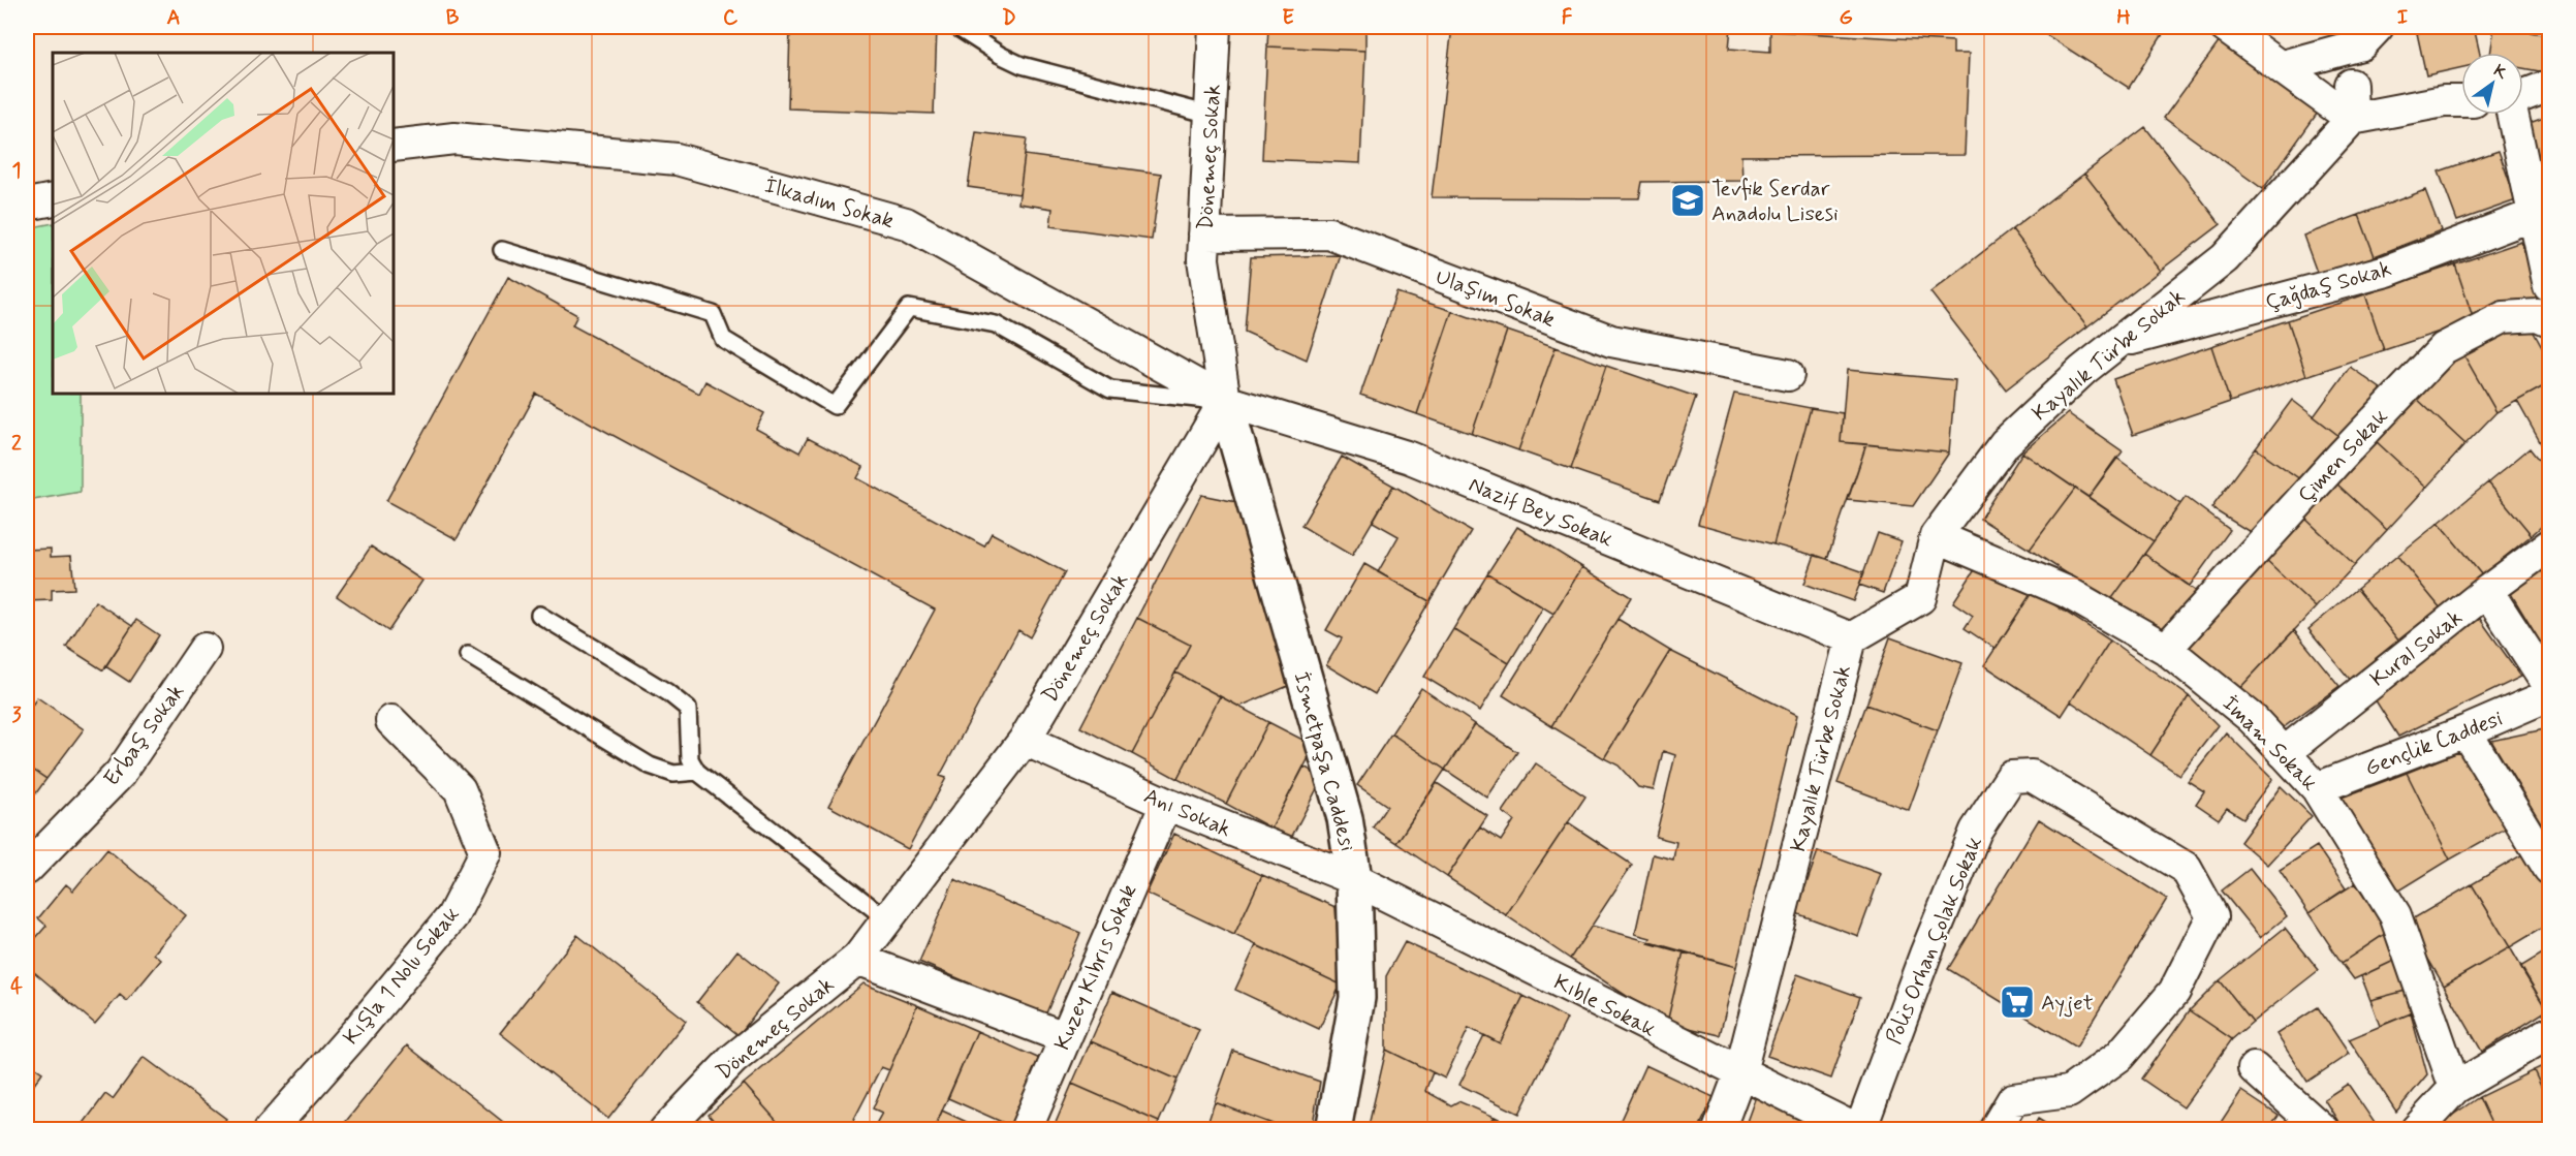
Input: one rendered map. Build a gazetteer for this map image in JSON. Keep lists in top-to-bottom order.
{
  "streets": {
    "street": [
      "Dönemeç Sokak",
      "İlkadım Sokak",
      "Çağdaş Sokak",
      "Ulaşım Sokak",
      "Kayalık Türbe Sokak",
      "Çimen Sokak",
      "Nazif Bey Sokak",
      "Kural Sokak",
      "Erbaş Sokak",
      "İmam Sokak",
      "Gençlik Caddesi",
      "İsmetpaşa Caddesi",
      "Anı Sokak",
      "Polis Orhan Çolak Sokak",
      "Kuzey Kıbrıs Sokak",
      "Kışla 1 Nolu Sokak",
      "Kıble Sokak"
    ]
  },
  "crossings": [
    ["Dönemeç Sokak", "İlkadım Sokak"],
    ["Dönemeç Sokak", "Ulaşım Sokak"],
    ["Dönemeç Sokak", "Nazif Bey Sokak"],
    ["Dönemeç Sokak", "İsmetpaşa Caddesi"],
    ["Dönemeç Sokak", "Anı Sokak"],
    ["İlkadım Sokak", "Nazif Bey Sokak"],
    ["İlkadım Sokak", "İsmetpaşa Caddesi"],
    ["Çağdaş Sokak", "Kayalık Türbe Sokak"],
    ["Kayalık Türbe Sokak", "Nazif Bey Sokak"],
    ["Kayalık Türbe Sokak", "İmam Sokak"],
    ["Kayalık Türbe Sokak", "Kıble Sokak"],
    ["Çimen Sokak", "İmam Sokak"],
    ["Nazif Bey Sokak", "İsmetpaşa Caddesi"],
    ["Kural Sokak", "İmam Sokak"],
    ["İmam Sokak", "Gençlik Caddesi"],
    ["İsmetpaşa Caddesi", "Anı Sokak"],
    ["İsmetpaşa Caddesi", "Kıble Sokak"],
    ["Anı Sokak", "Kuzey Kıbrıs Sokak"],
    ["Anı Sokak", "Kıble Sokak"],
    ["Polis Orhan Çolak Sokak", "Kıble Sokak"]
  ],
  "places": {
    "school or university": ["Tevfik Serdar Anadolu Lisesi"],
    "supermarket": ["Ayjet"]
  },
  "north": "top right",
  "grid": {
    "columns": [
      "A",
      "B",
      "C",
      "D",
      "E",
      "F",
      "G",
      "H",
      "I"
    ],
    "rows": [
      "1",
      "2",
      "3",
      "4"
    ]
  }
}
